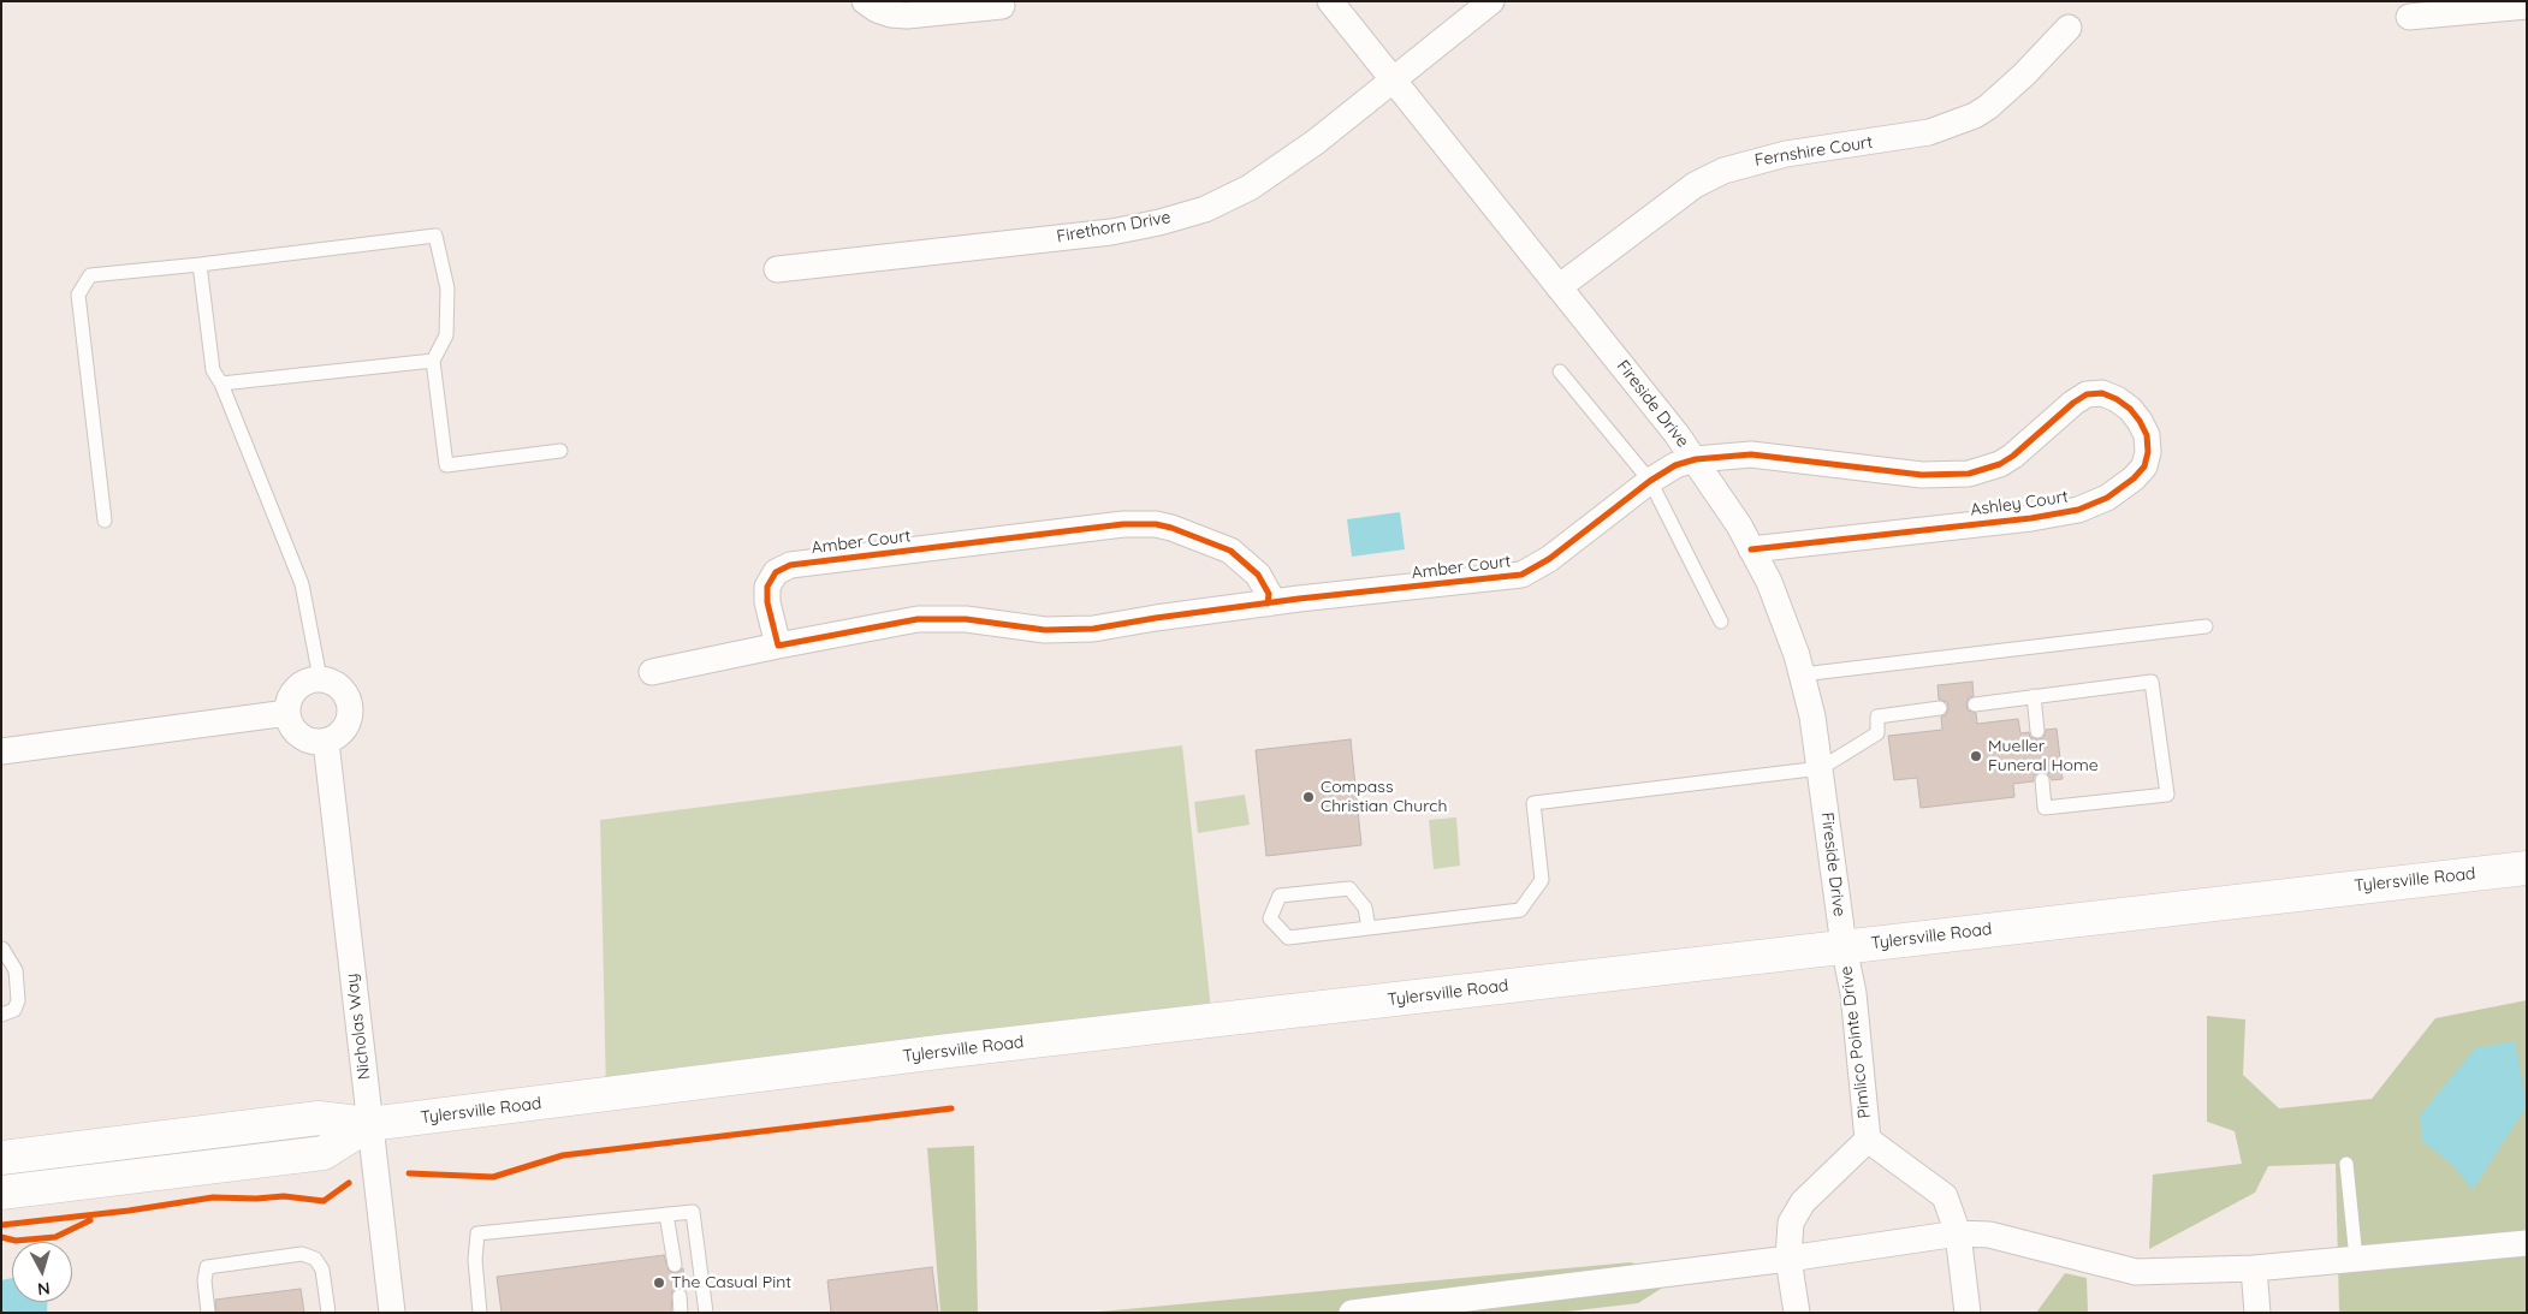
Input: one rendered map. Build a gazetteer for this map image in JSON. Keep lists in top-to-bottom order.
{
  "streets": {
    "main road": ["Tylersville Road"],
    "street": [
      "Fernshire Court",
      "Firethorn Drive",
      "Fireside Drive",
      "Ashley Court",
      "Amber Court",
      "Nicholas Way",
      "Pimlico Pointe Drive"
    ]
  },
  "crossings": [
    ["Fernshire Court", "Fireside Drive"],
    ["Firethorn Drive", "Fireside Drive"],
    ["Fireside Drive", "Ashley Court"],
    ["Fireside Drive", "Amber Court"],
    ["Fireside Drive", "Tylersville Road"],
    ["Fireside Drive", "Pimlico Pointe Drive"],
    ["Ashley Court", "Amber Court"],
    ["Tylersville Road", "Nicholas Way"],
    ["Tylersville Road", "Pimlico Pointe Drive"]
  ],
  "places": ["Mueller Funeral Home", "Compass Christian Church", "The Casual Pint"],
  "north": "bottom"
}
